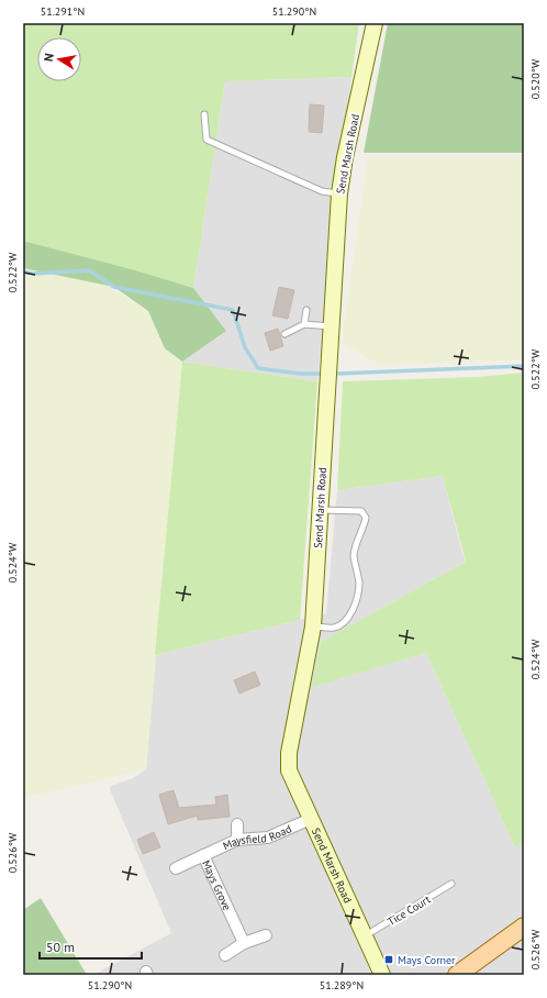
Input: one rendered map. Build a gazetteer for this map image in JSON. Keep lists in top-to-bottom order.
{
  "streets": {
    "main road": ["Send Marsh Road"],
    "street": ["Maysfield Road", "Mays Grove"],
    "lane": ["Tice Court"]
  },
  "crossings": [
    ["Send Marsh Road", "Maysfield Road"],
    ["Send Marsh Road", "Tice Court"],
    ["Maysfield Road", "Mays Grove"]
  ],
  "places": {
    "transit": ["Mays Corner"]
  },
  "scale_bar": "50 m",
  "north": "left",
  "coordinates": [
    "51.291°N",
    "51.290°N",
    "0.520°W",
    "0.522°W",
    "0.524°W",
    "0.526°W",
    "51.289°N"
  ]
}
